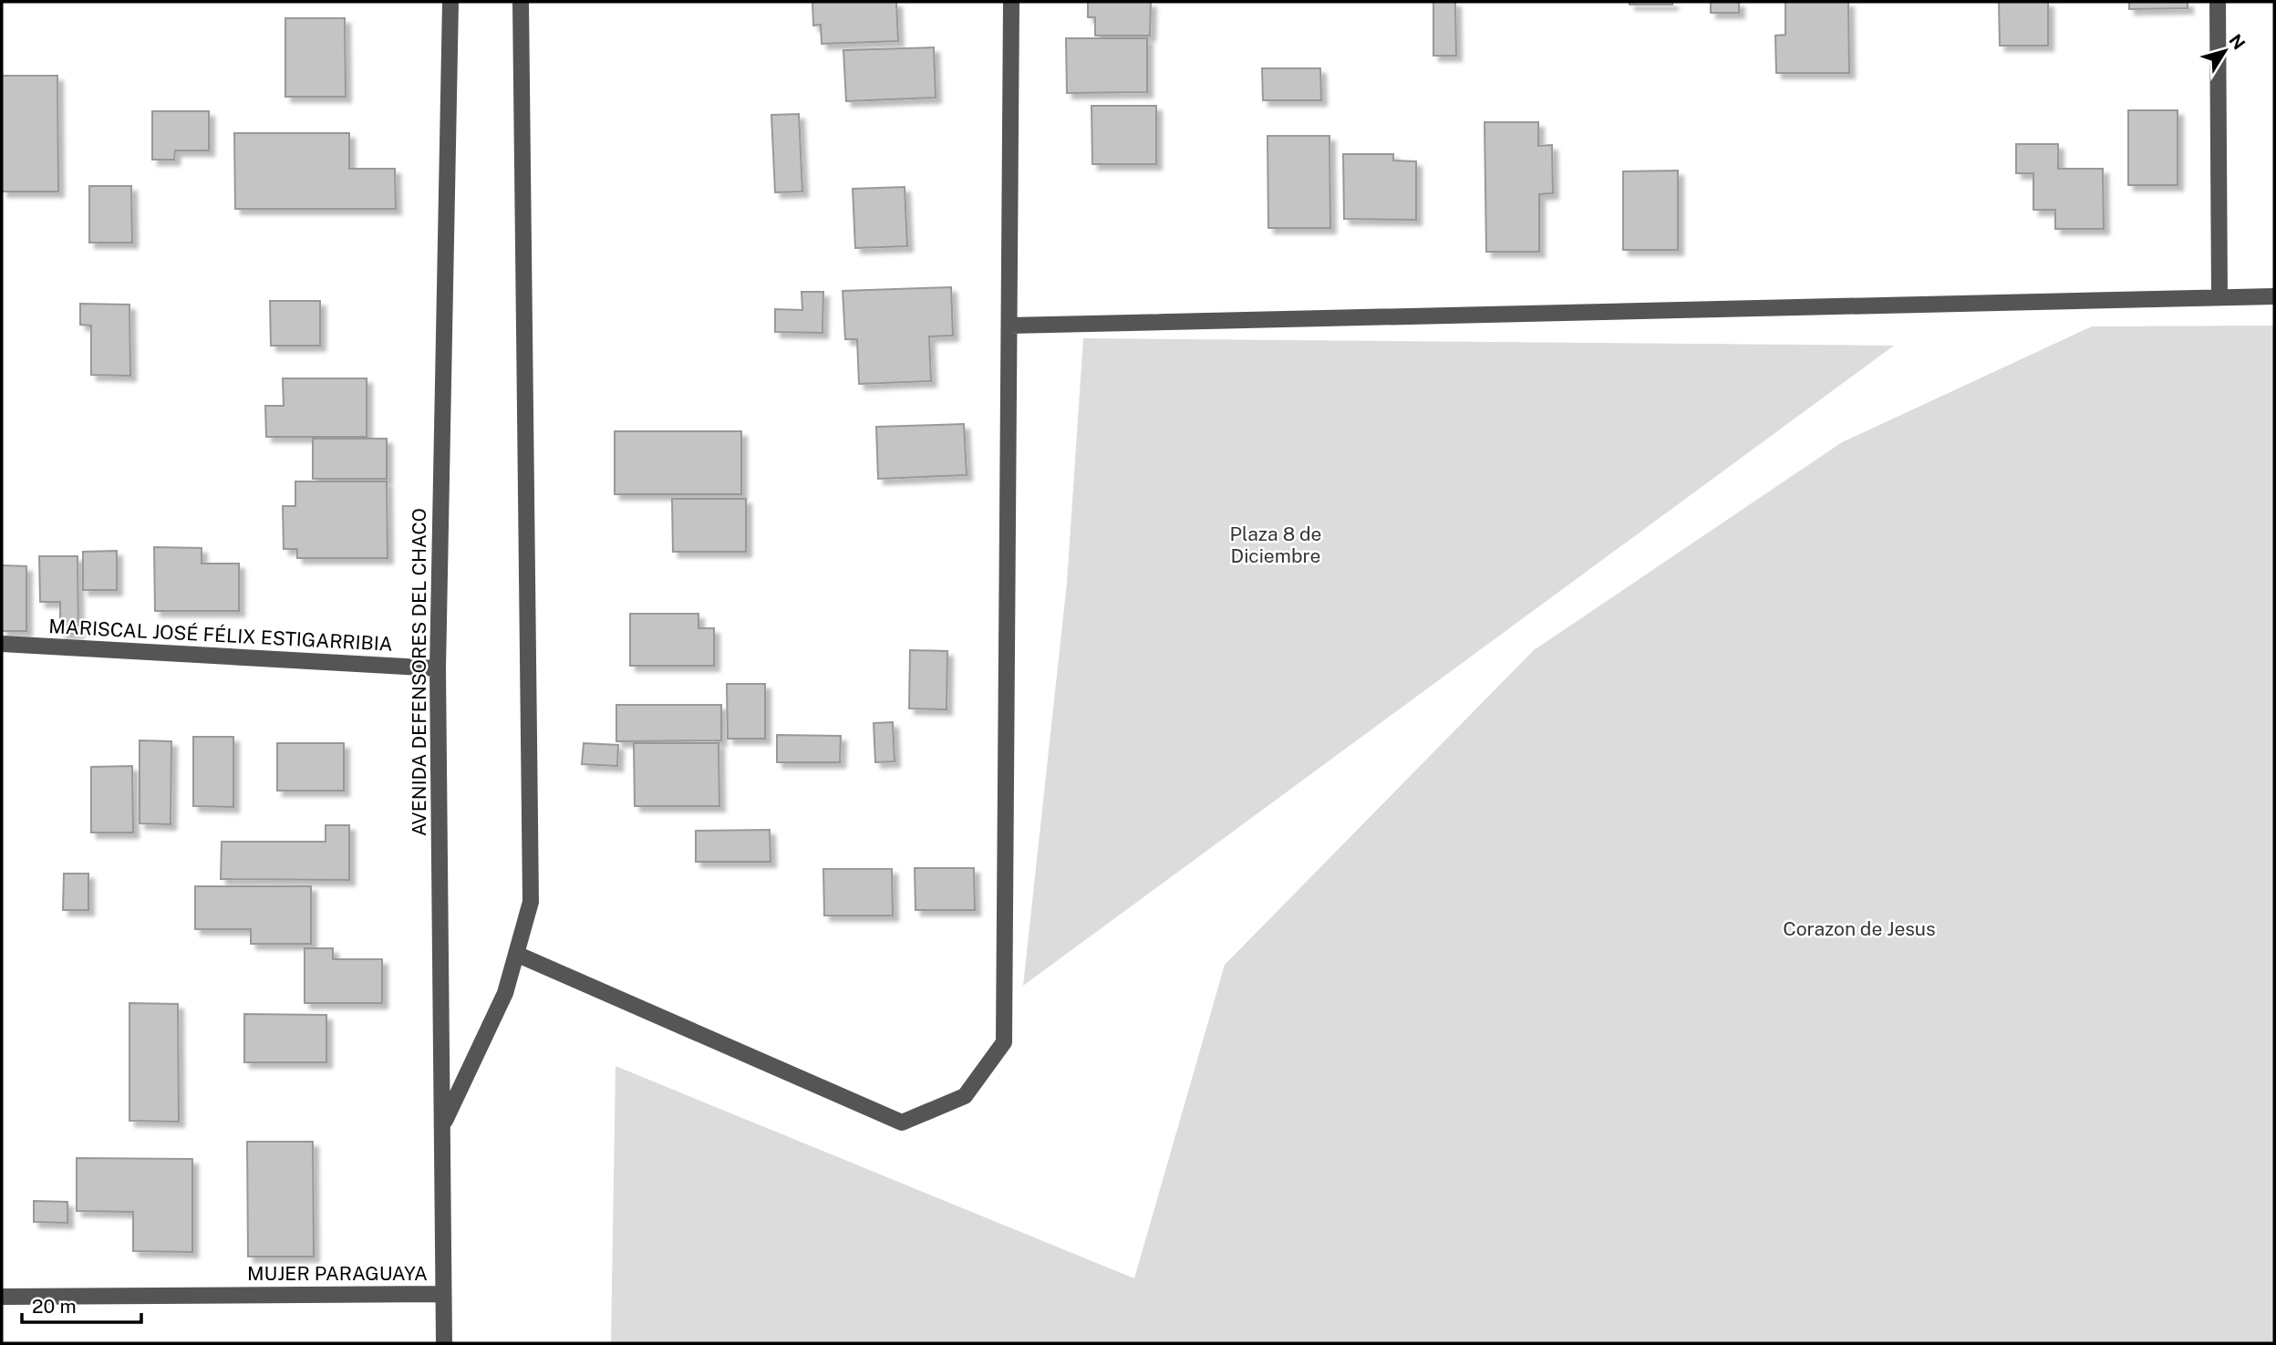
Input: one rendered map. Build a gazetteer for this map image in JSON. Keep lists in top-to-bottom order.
{
  "streets": {
    "street": ["MARISCAL JOSÉ FÉLIX ESTIGARRIBIA", "AVENIDA DEFENSORES DEL CHACO", "MUJER PARAGUAYA"]
  },
  "crossings": [
    ["MARISCAL JOSÉ FÉLIX ESTIGARRIBIA", "AVENIDA DEFENSORES DEL CHACO"],
    ["AVENIDA DEFENSORES DEL CHACO", "MUJER PARAGUAYA"]
  ],
  "parks": ["Plaza 8 de Diciembre", "Corazon de Jesus"],
  "scale_bar": "20 m",
  "north": "top right"
}
